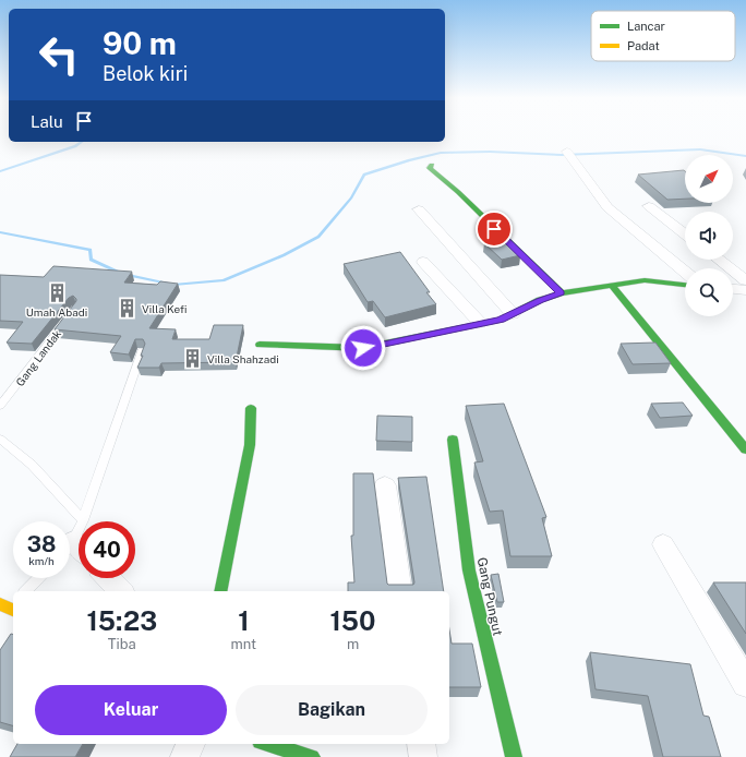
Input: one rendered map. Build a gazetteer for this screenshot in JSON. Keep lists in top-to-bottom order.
{
  "streets": {
    "street": ["Gang Pungut"],
    "lane": ["Gang Landak"]
  },
  "places": {
    "building": ["Umah Abadi", "Villa Kefi", "Villa Shahzadi"]
  },
  "legend": ["Lancar", "Padat"],
  "north": "top right",
  "page": {
    "turn": ["90 m", "Belok kiri"],
    "then": "Lalu",
    "speed": "38 km/h",
    "limit": "40",
    "eta": [
      "15:23",
      "Tiba",
      "1",
      "mnt",
      "150",
      "m"
    ],
    "buttons": ["Keluar", "Bagikan"]
  }
}
